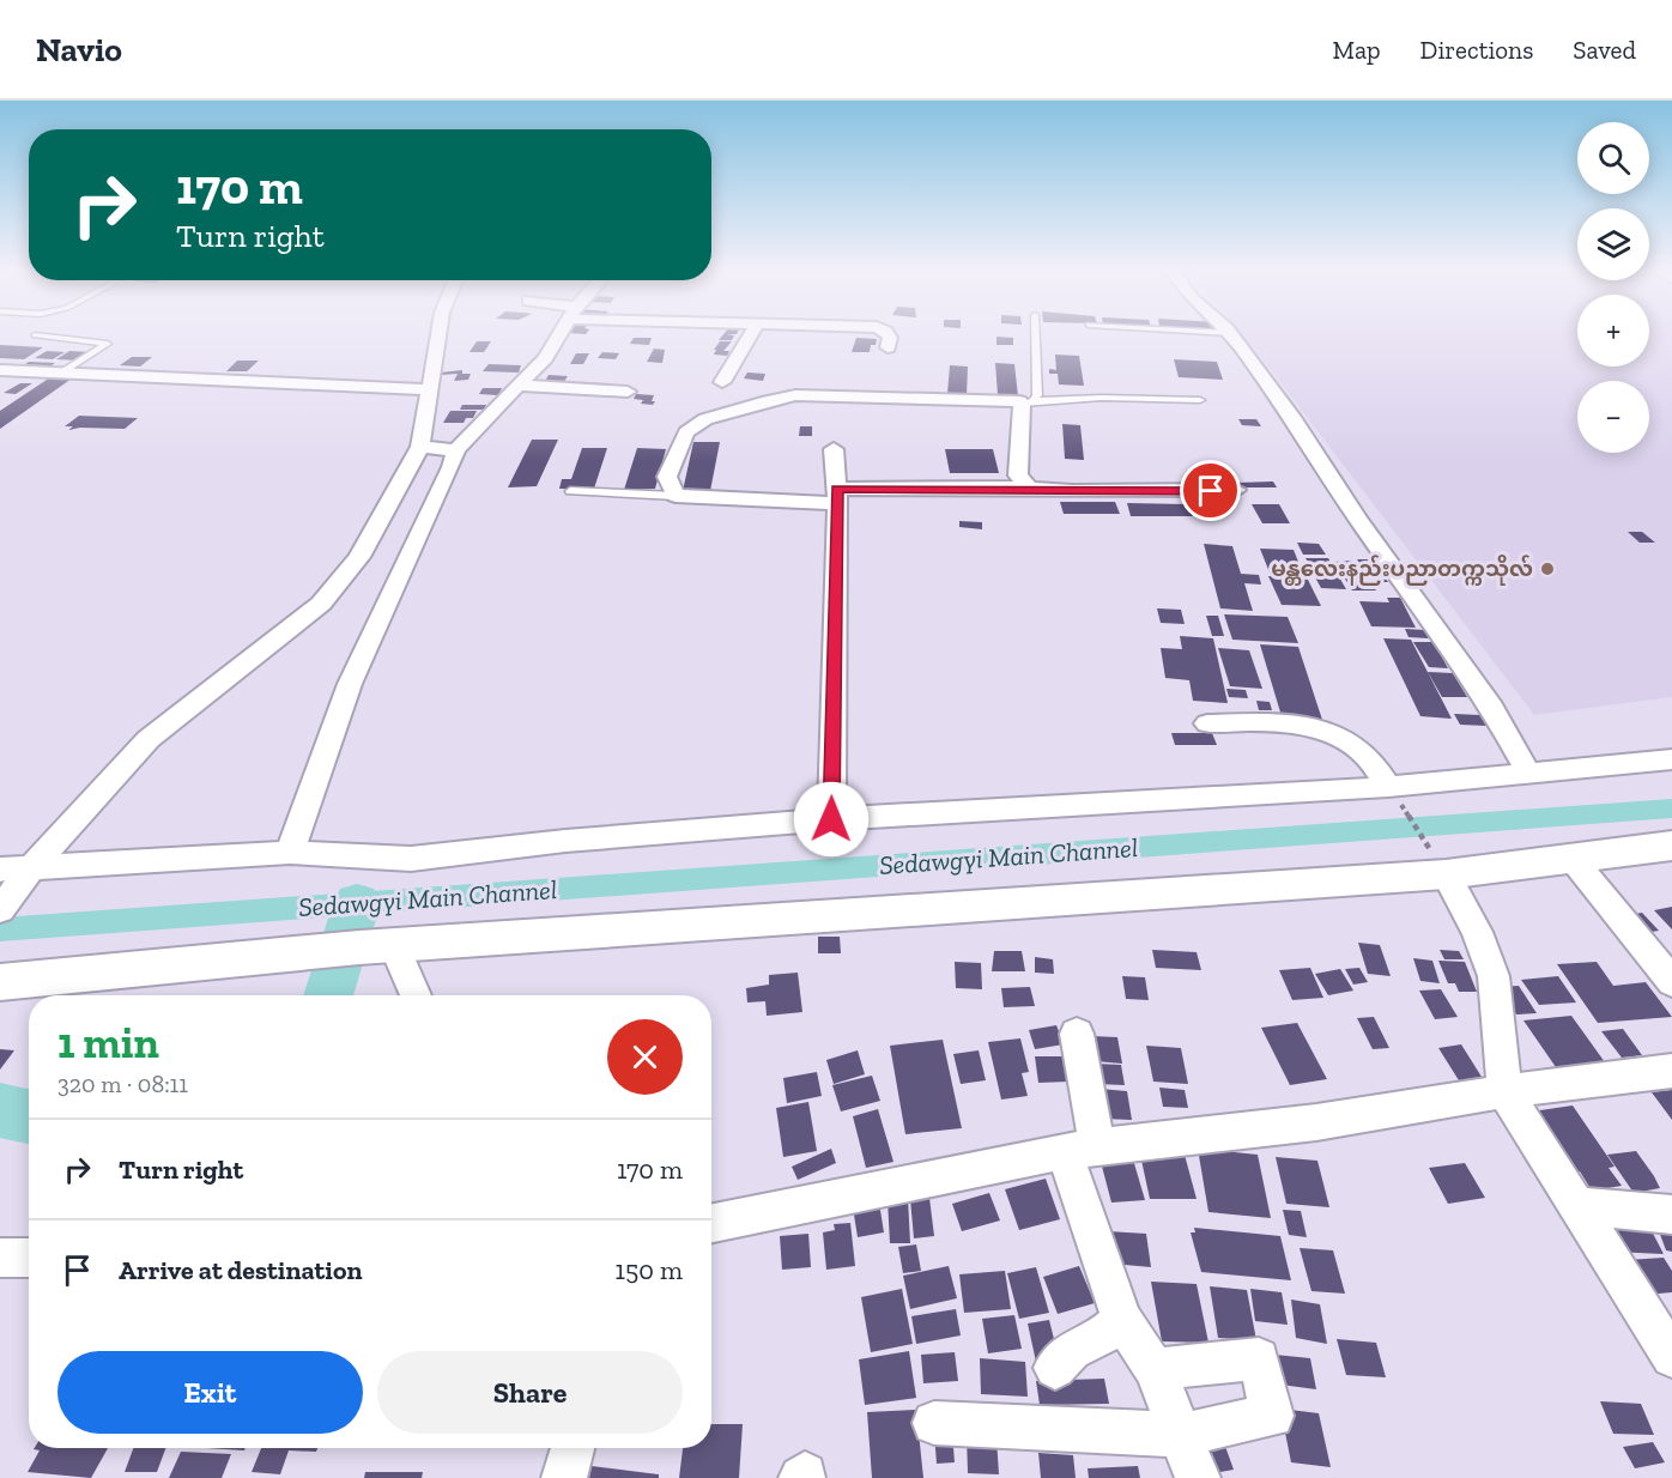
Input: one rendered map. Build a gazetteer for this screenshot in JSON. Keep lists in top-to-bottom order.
{
  "water": ["Sedawgyi Main Channel"],
  "places": ["မန္တလေးနည်းပညာတက္ကသိုလ်"],
  "page": {
    "header": "Navio",
    "nav": ["Map", "Directions", "Saved"],
    "map_buttons": ["+", "−"],
    "turn": ["170 m", "Turn right"],
    "heading": ["1 min", "320 m · 08:11"],
    "list": [
      {
        "name": "Turn right",
        "value": "170 m"
      },
      {
        "name": "Arrive at destination",
        "value": "150 m"
      }
    ],
    "buttons": ["Exit", "Share"]
  }
}
